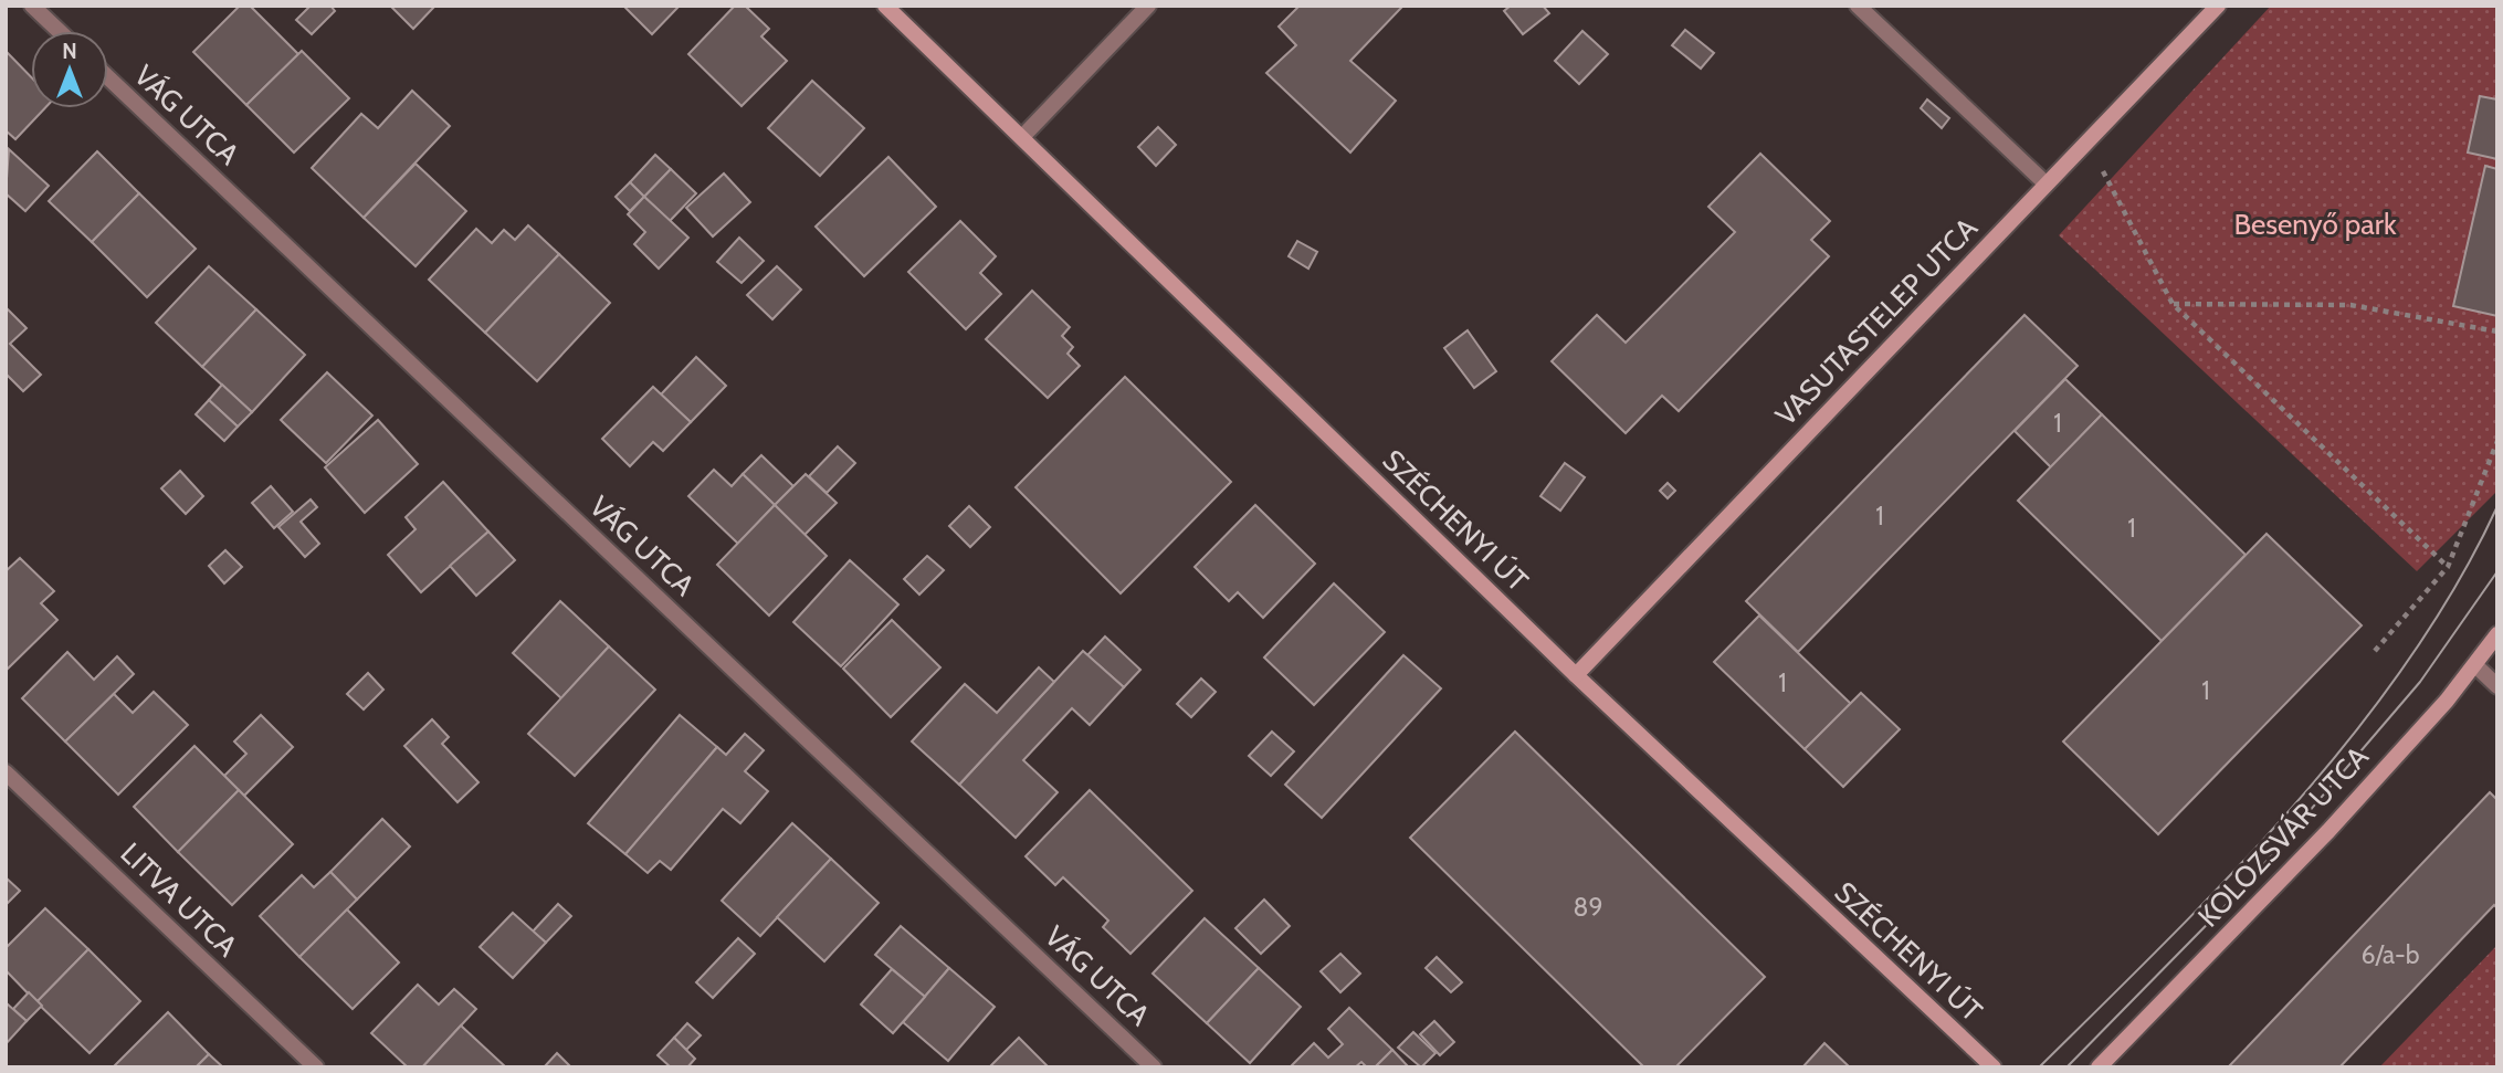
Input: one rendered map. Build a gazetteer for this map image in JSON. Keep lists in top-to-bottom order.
{
  "streets": {
    "street": [
      "VÁG UTCA",
      "VASUTASTELEP UTCA",
      "SZÉCHENYI ÚT",
      "KOLOZSVÁR UTCA",
      "LITVA UTCA"
    ]
  },
  "crossings": [
    ["VASUTASTELEP UTCA", "SZÉCHENYI ÚT"]
  ],
  "parks": ["Besenyő park"],
  "house_numbers": [
    "1",
    "1",
    "1",
    "1",
    "1",
    "89",
    "6/a-b"
  ],
  "north": "top"
}
